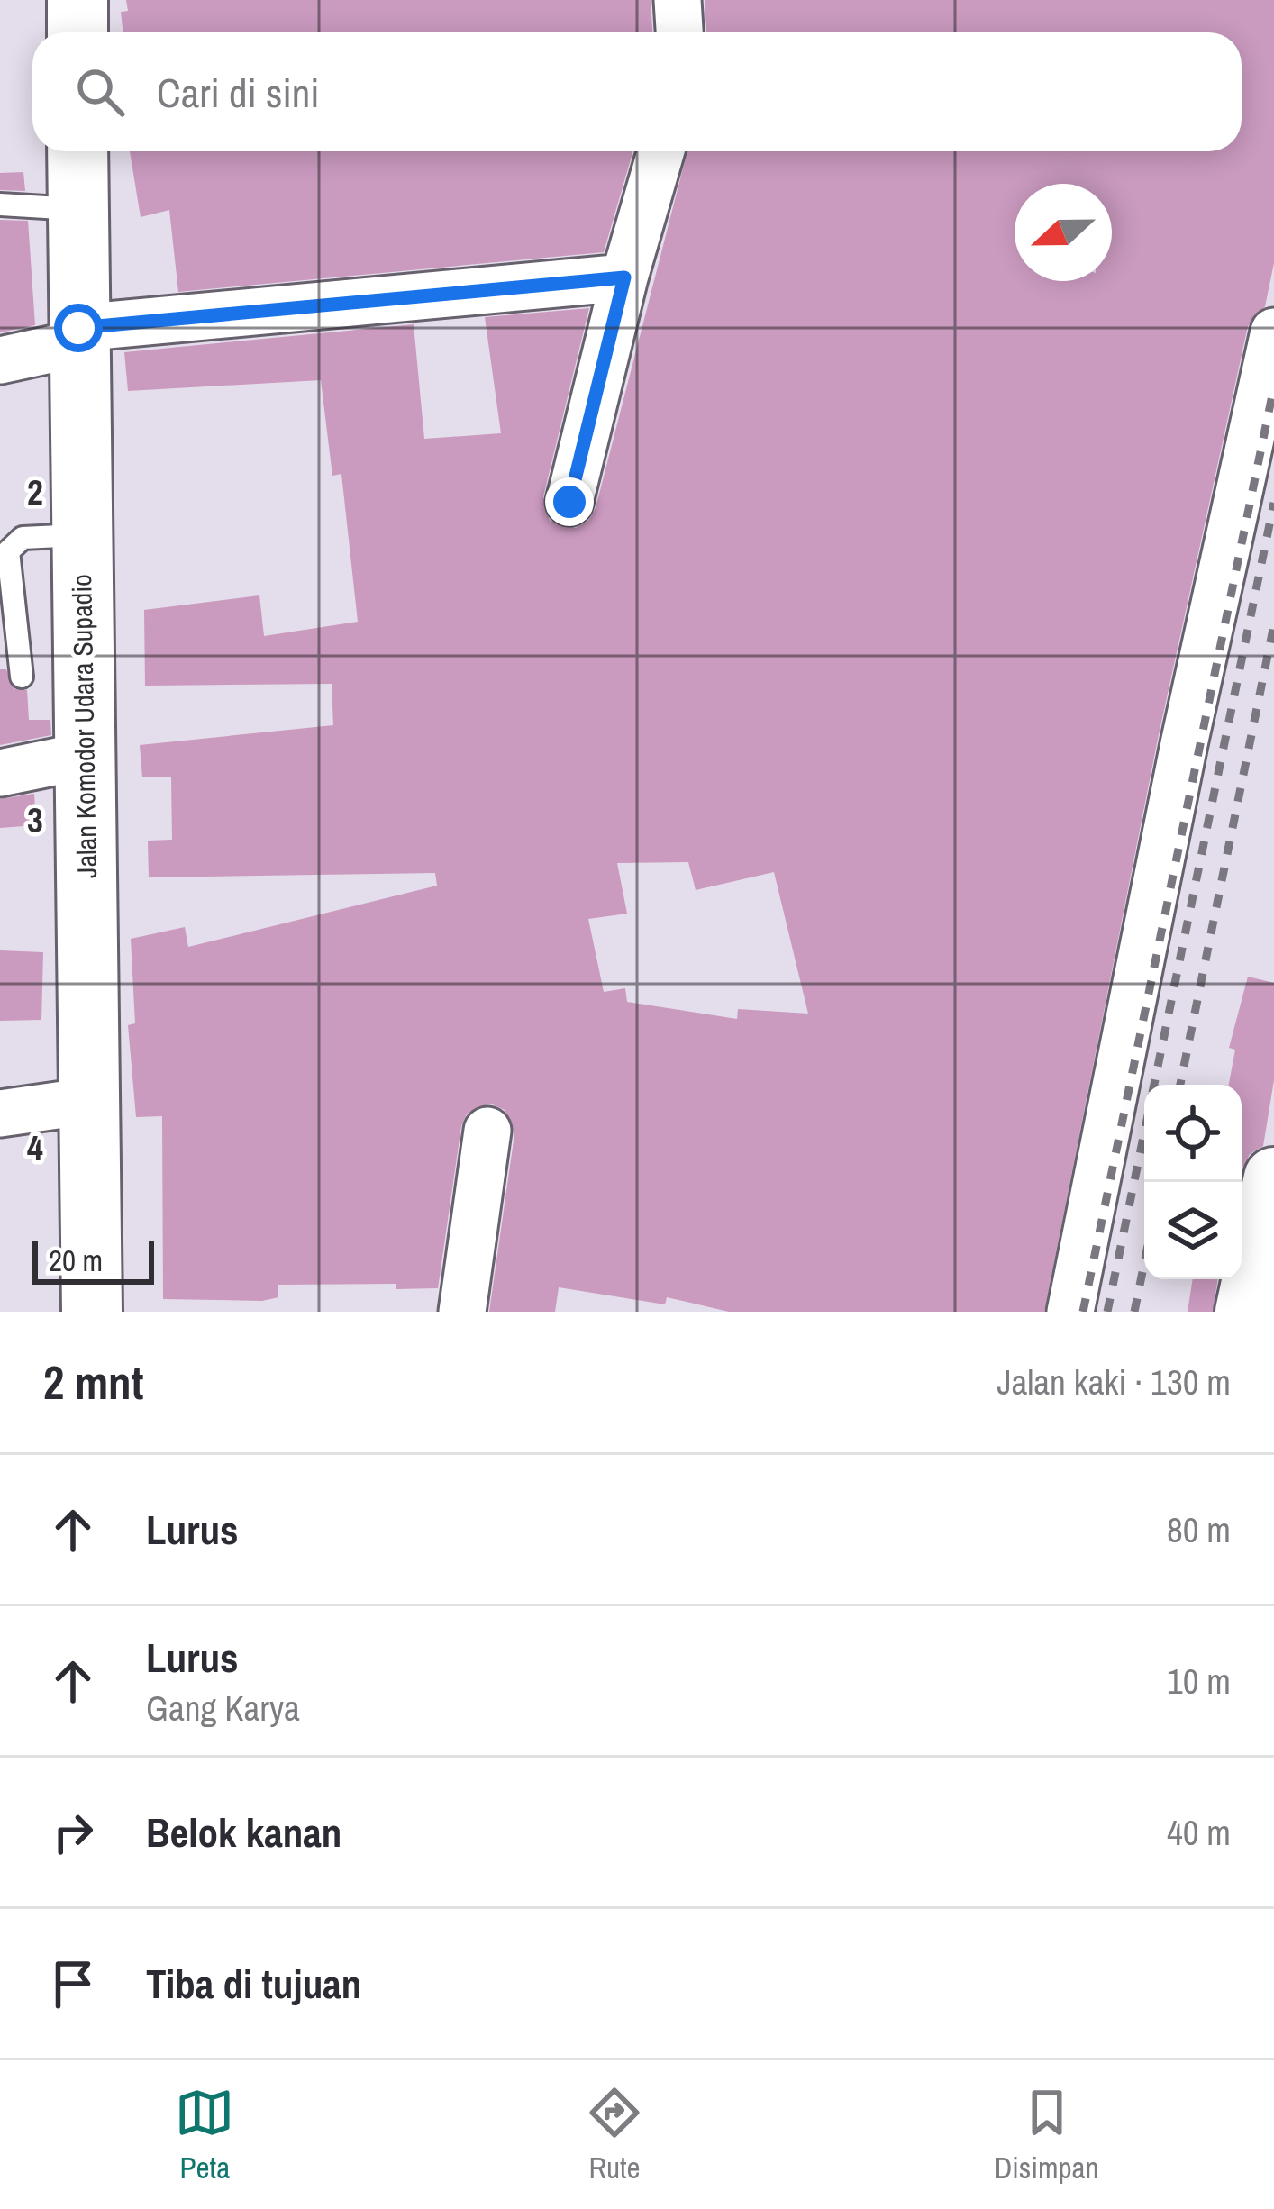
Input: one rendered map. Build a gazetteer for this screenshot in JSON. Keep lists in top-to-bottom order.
{
  "streets": {
    "street": ["Jalan Komodor Udara Supadio"]
  },
  "scale_bar": "20 m",
  "north": "left",
  "page": {
    "search": "Cari di sini",
    "scale": "20 m",
    "heading": ["2 mnt", "Jalan kaki · 130 m"],
    "list": [
      ["Lurus", "80 m"],
      ["Lurus", "Gang Karya", "10 m"],
      ["Belok kanan", "40 m"],
      "Tiba di tujuan"
    ],
    "nav": ["Peta", "Rute", "Disimpan"]
  },
  "grid": {
    "rows": ["2", "3", "4"]
  }
}
